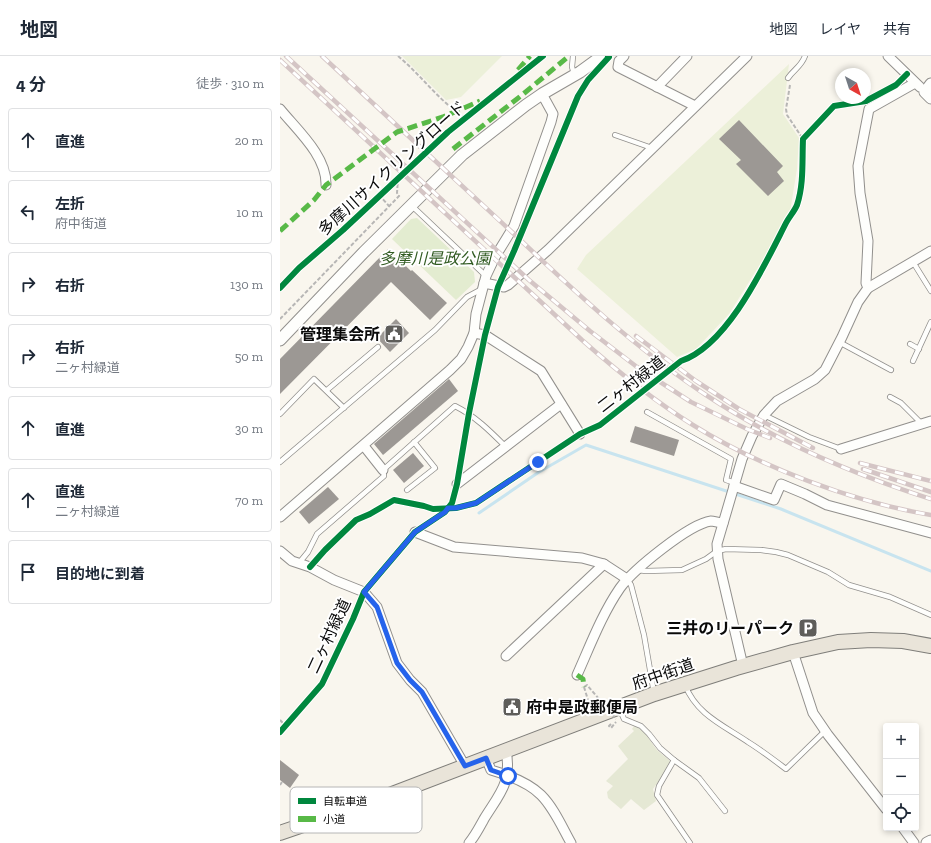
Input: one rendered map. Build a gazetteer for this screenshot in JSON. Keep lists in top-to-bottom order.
{
  "streets": {
    "main road": ["府中街道"],
    "cycle path": ["多摩川サイクリングロード", "二ヶ村緑道"]
  },
  "parks": ["多摩川是政公園"],
  "places": {
    "public building": ["管理集会所", "府中是政郵便局"],
    "parking": ["三井のリーパーク"]
  },
  "legend": ["自転車道", "小道"],
  "north": "bottom right",
  "page": {
    "header": "地図",
    "nav": ["地図", "レイヤ", "共有"],
    "heading": ["4 分", "徒歩 · 310 m"],
    "list": [
      ["直進", "20 m"],
      ["左折", "府中街道", "10 m"],
      ["右折", "130 m"],
      ["右折", "二ヶ村緑道", "50 m"],
      ["直進", "30 m"],
      ["直進", "二ヶ村緑道", "70 m"],
      "目的地に到着"
    ],
    "map_buttons": ["+", "−"]
  }
}
